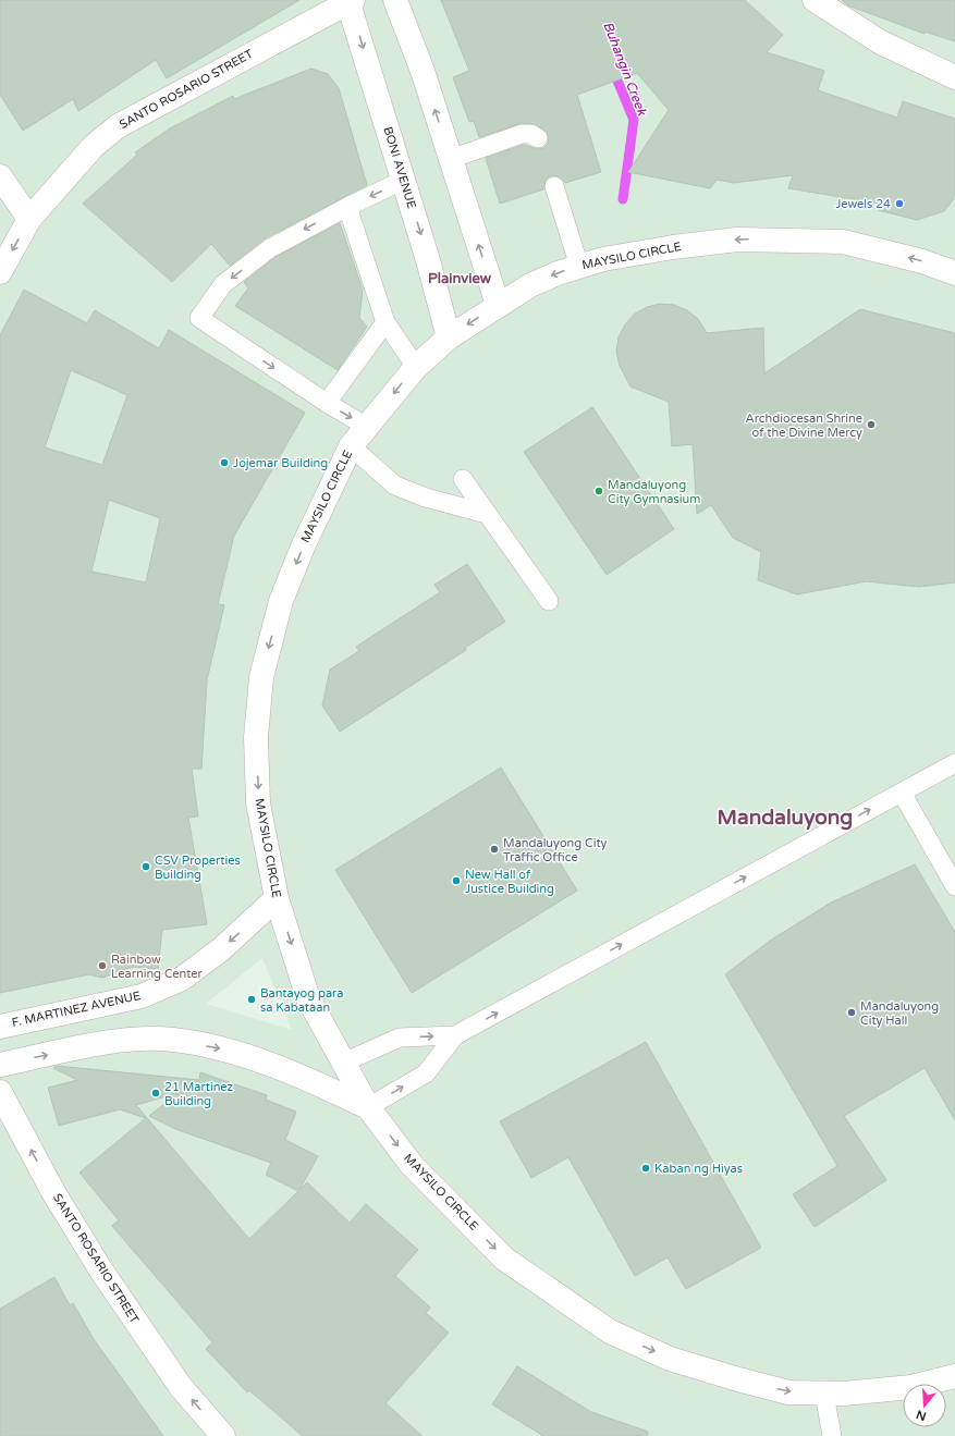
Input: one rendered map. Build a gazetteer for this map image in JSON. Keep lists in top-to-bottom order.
{
  "streets": {
    "main road": [
      "SANTO ROSARIO STREET",
      "BONI AVENUE",
      "MAYSILO CIRCLE",
      "F. MARTINEZ AVENUE"
    ]
  },
  "crossings": [
    ["SANTO ROSARIO STREET", "BONI AVENUE"],
    ["BONI AVENUE", "MAYSILO CIRCLE"],
    ["MAYSILO CIRCLE", "F. MARTINEZ AVENUE"]
  ],
  "one_way": ["SANTO ROSARIO STREET", "F. MARTINEZ AVENUE"],
  "districts": ["Plainview", "Mandaluyong"],
  "water": ["Buhangin Creek"],
  "places": [
    "Jewels 24",
    "Archdiocesan Shrine of the Divine Mercy",
    "Jojemar Building",
    "Mandaluyong City Gymnasium",
    "Mandaluyong City Traffic Office",
    "CSV Properties Building",
    "New Hall of Justice Building",
    "Rainbow Learning Center",
    "Bantayog para sa Kabataan",
    "Mandaluyong City Hall",
    "21 Martinez Building",
    "Kaban ng Hiyas"
  ],
  "north": "bottom"
}
